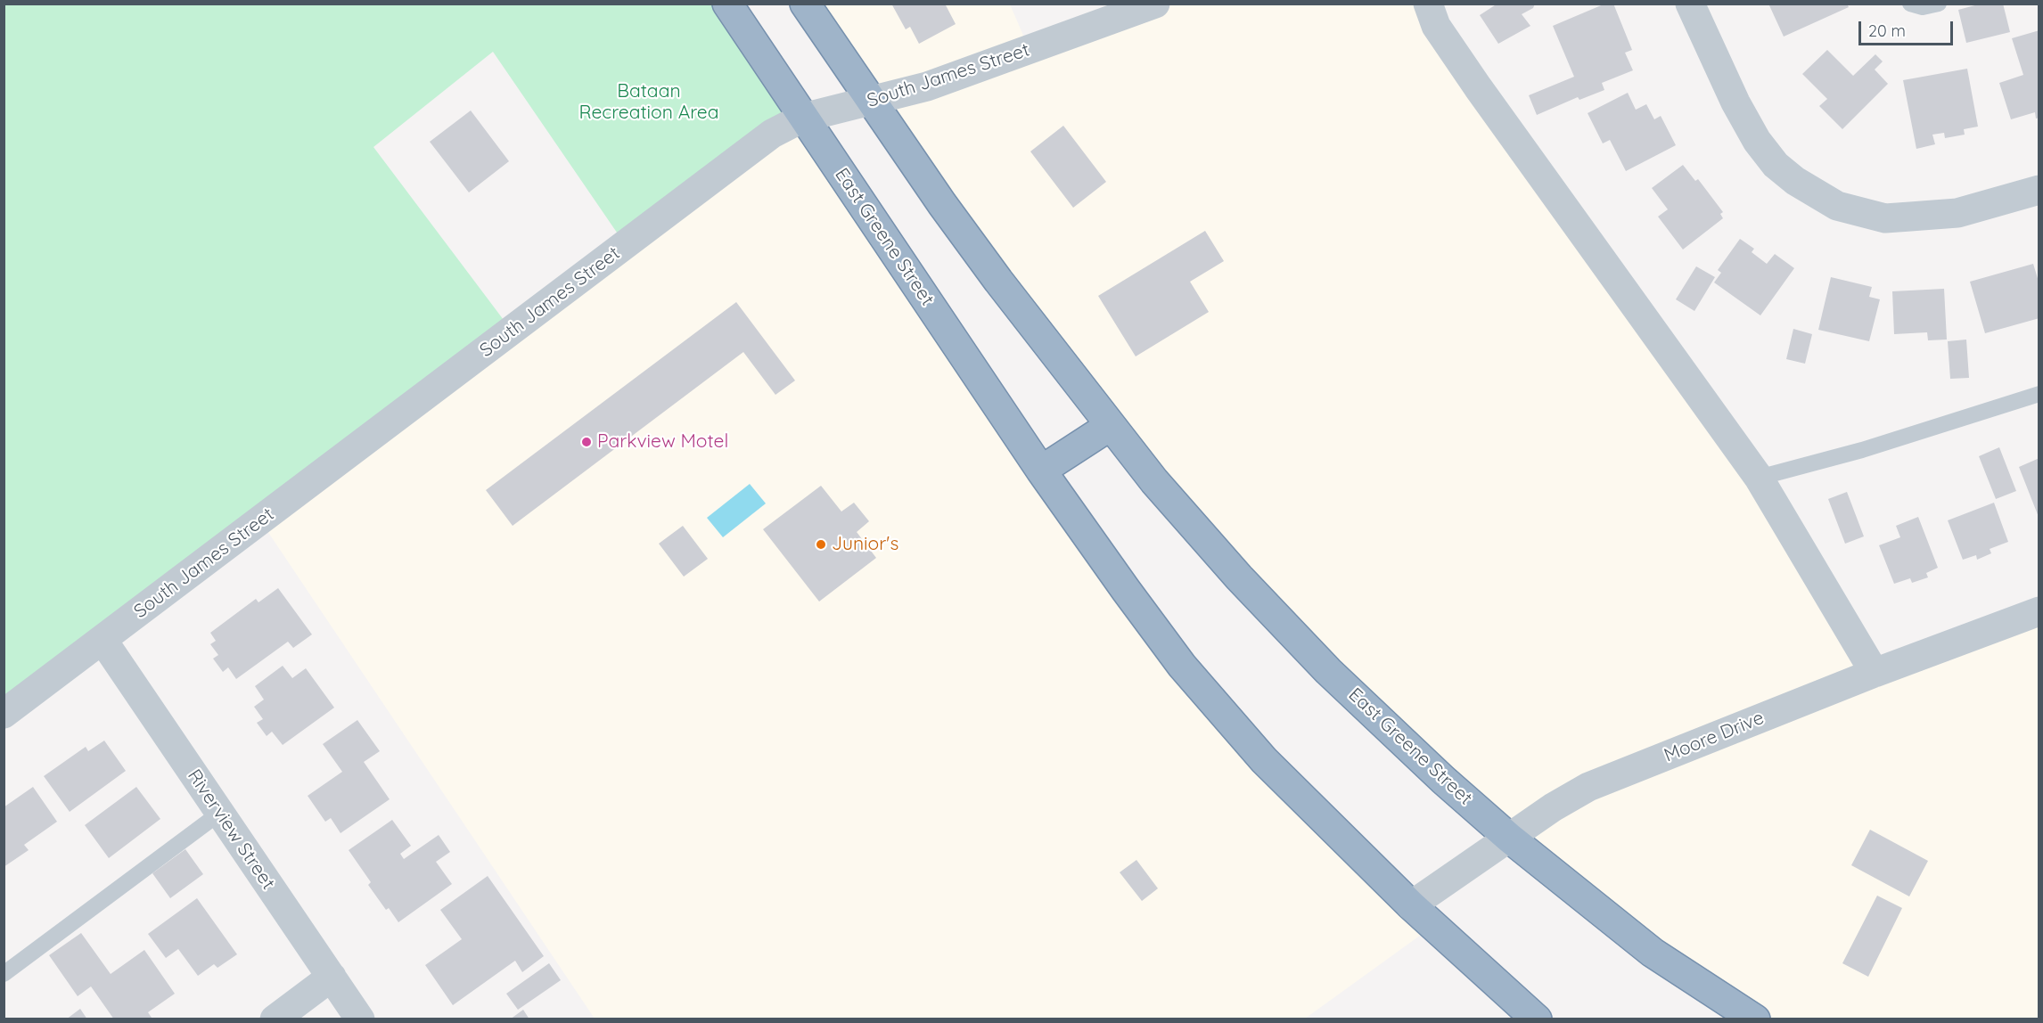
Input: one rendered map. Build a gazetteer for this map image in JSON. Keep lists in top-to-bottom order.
{
  "streets": {
    "highway": ["East Greene Street"],
    "street": ["South James Street", "Moore Drive", "Riverview Street"]
  },
  "crossings": [
    ["South James Street", "East Greene Street"],
    ["South James Street", "Riverview Street"],
    ["East Greene Street", "Moore Drive"]
  ],
  "parks": ["Bataan Recreation Area"],
  "places": ["Parkview Motel", "Junior's"],
  "scale_bar": "20 m"
}
